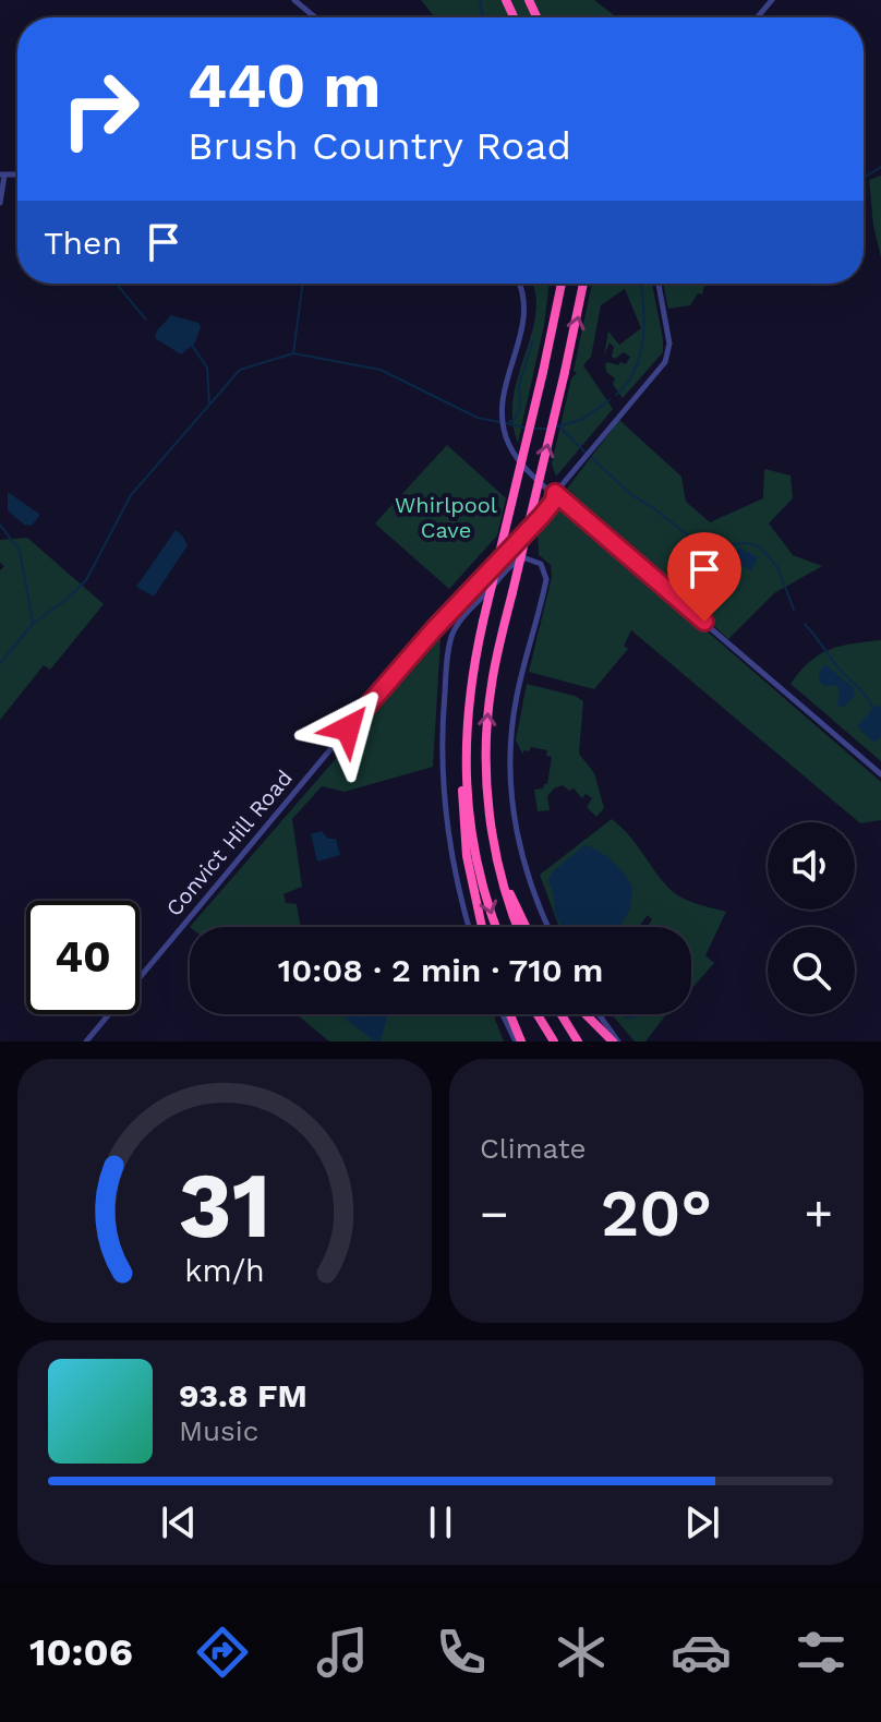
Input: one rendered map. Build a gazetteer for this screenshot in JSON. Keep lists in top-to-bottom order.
{
  "streets": {
    "street": ["Convict Hill Road"]
  },
  "parks": ["Whirlpool Cave"],
  "page": {
    "turn": ["440 m", "Brush Country Road"],
    "then": "Then",
    "limit": "40",
    "trip": "10:08 · 2 min · 710 m",
    "tile": "Climate",
    "heat": ["−", "20°", "+"],
    "song": ["93.8 FM", "Music"],
    "tabs": "10:06",
    "gauge": ["31", "km/h"]
  }
}
